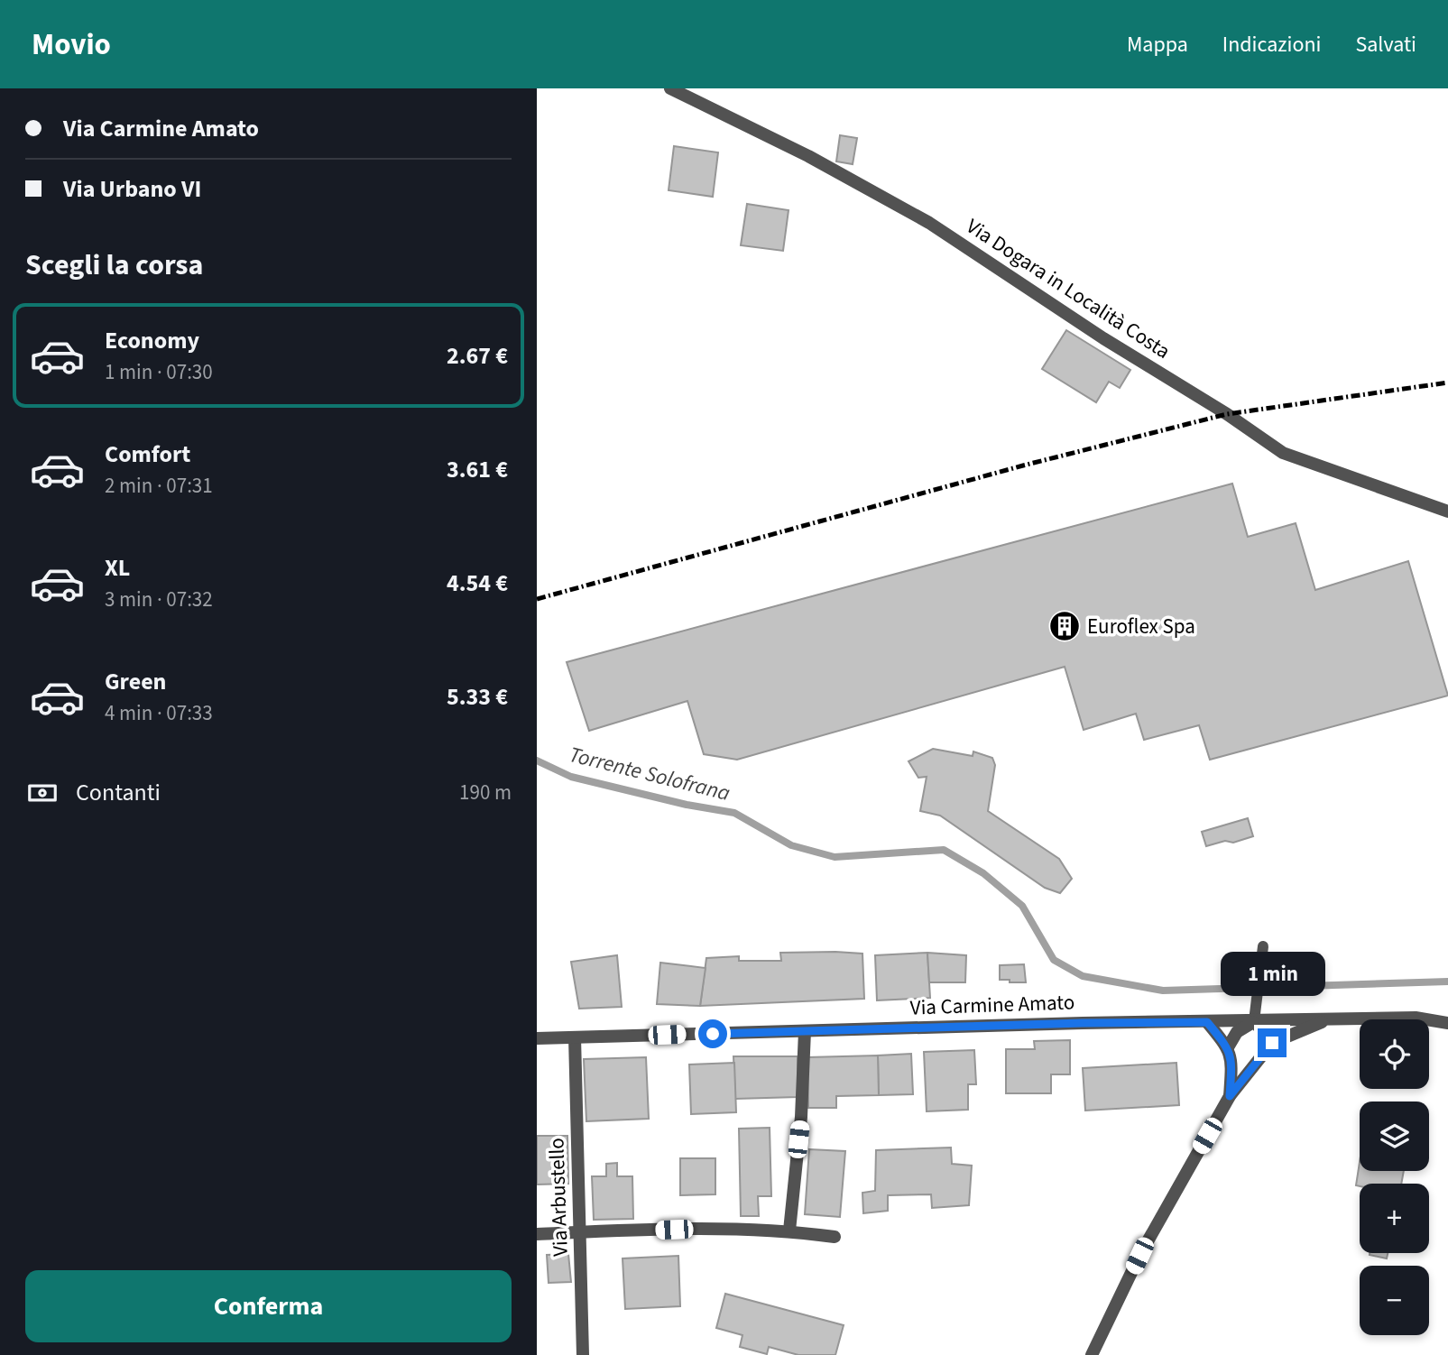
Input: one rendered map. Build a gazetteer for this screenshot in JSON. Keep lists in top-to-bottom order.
{
  "streets": {
    "street": ["Via Dogara in Località Costa", "Via Carmine Amato", "Via Arbustello"]
  },
  "crossings": [
    ["Via Carmine Amato", "Via Arbustello"]
  ],
  "water": ["Torrente Solofrana"],
  "places": {
    "building": ["Euroflex Spa"]
  },
  "page": {
    "header": "Movio",
    "nav": ["Mappa", "Indicazioni", "Salvati"],
    "banner": ["Via Carmine Amato", "Via Urbano VI"],
    "heading": "Scegli la corsa",
    "list": [
      {
        "name": "Economy",
        "note": "1 min · 07:30",
        "value": "2.67 €"
      },
      {
        "name": "Comfort",
        "note": "2 min · 07:31",
        "value": "3.61 €"
      },
      {
        "name": "XL",
        "note": "3 min · 07:32",
        "value": "4.54 €"
      },
      {
        "name": "Green",
        "note": "4 min · 07:33",
        "value": "5.33 €"
      }
    ],
    "pay": ["Contanti", "190 m"],
    "bubble": "1 min",
    "map_buttons": ["+", "−"],
    "buttons": "Conferma"
  }
}
